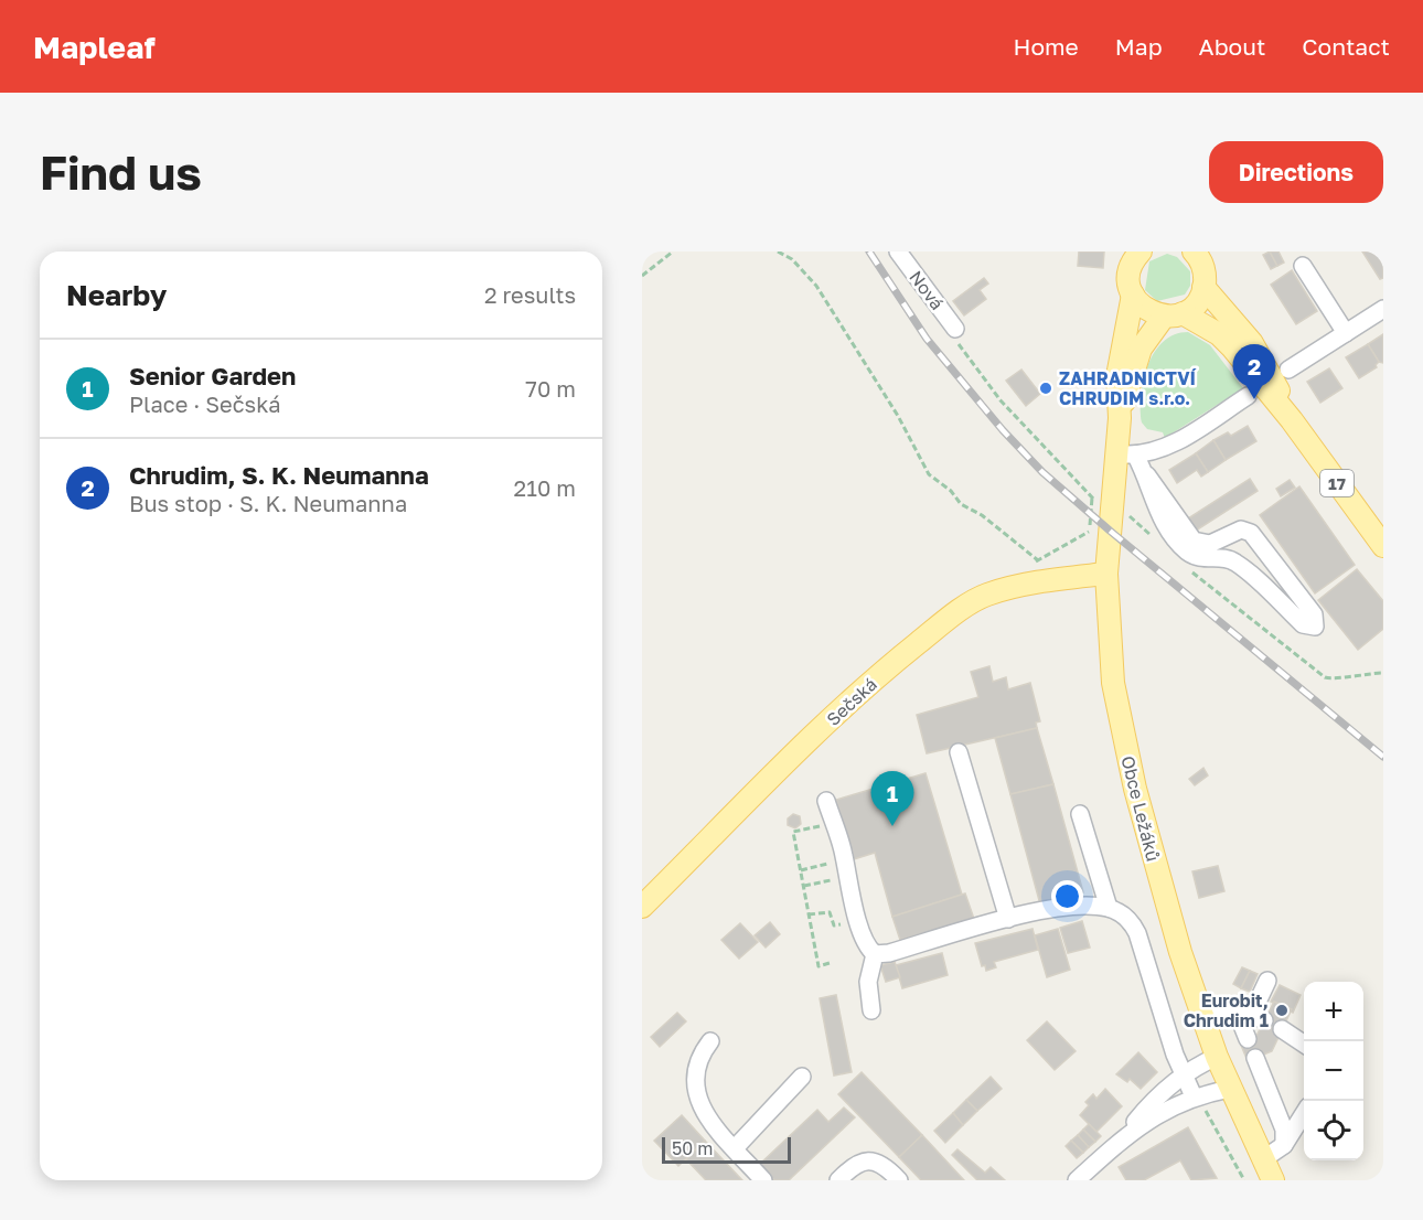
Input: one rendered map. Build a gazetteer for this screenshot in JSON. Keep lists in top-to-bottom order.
{
  "streets": {
    "main road": ["17", "Sečská", "Obce Ležáků"],
    "street": ["Nová"]
  },
  "crossings": [
    ["17", "Obce Ležáků"],
    ["Sečská", "Obce Ležáků"]
  ],
  "places": ["ZAHRADNICTVÍ CHRUDIM s.r.o.", "Eurobit, Chrudim 1"],
  "scale_bar": "50 m",
  "page": {
    "header": "Mapleaf",
    "nav": [
      "Home",
      "Map",
      "About",
      "Contact"
    ],
    "buttons": "Directions",
    "title": "Find us",
    "heading": ["Nearby", "2 results"],
    "list": [
      {
        "mark": "1",
        "name": "Senior Garden",
        "note": "Place · Sečská",
        "value": "70 m"
      },
      {
        "mark": "2",
        "name": "Chrudim, S. K. Neumanna",
        "note": "Bus stop · S. K. Neumanna",
        "value": "210 m"
      }
    ],
    "pins": ["2", "1"],
    "map_buttons": ["+", "−"],
    "scale": "50 m"
  }
}
